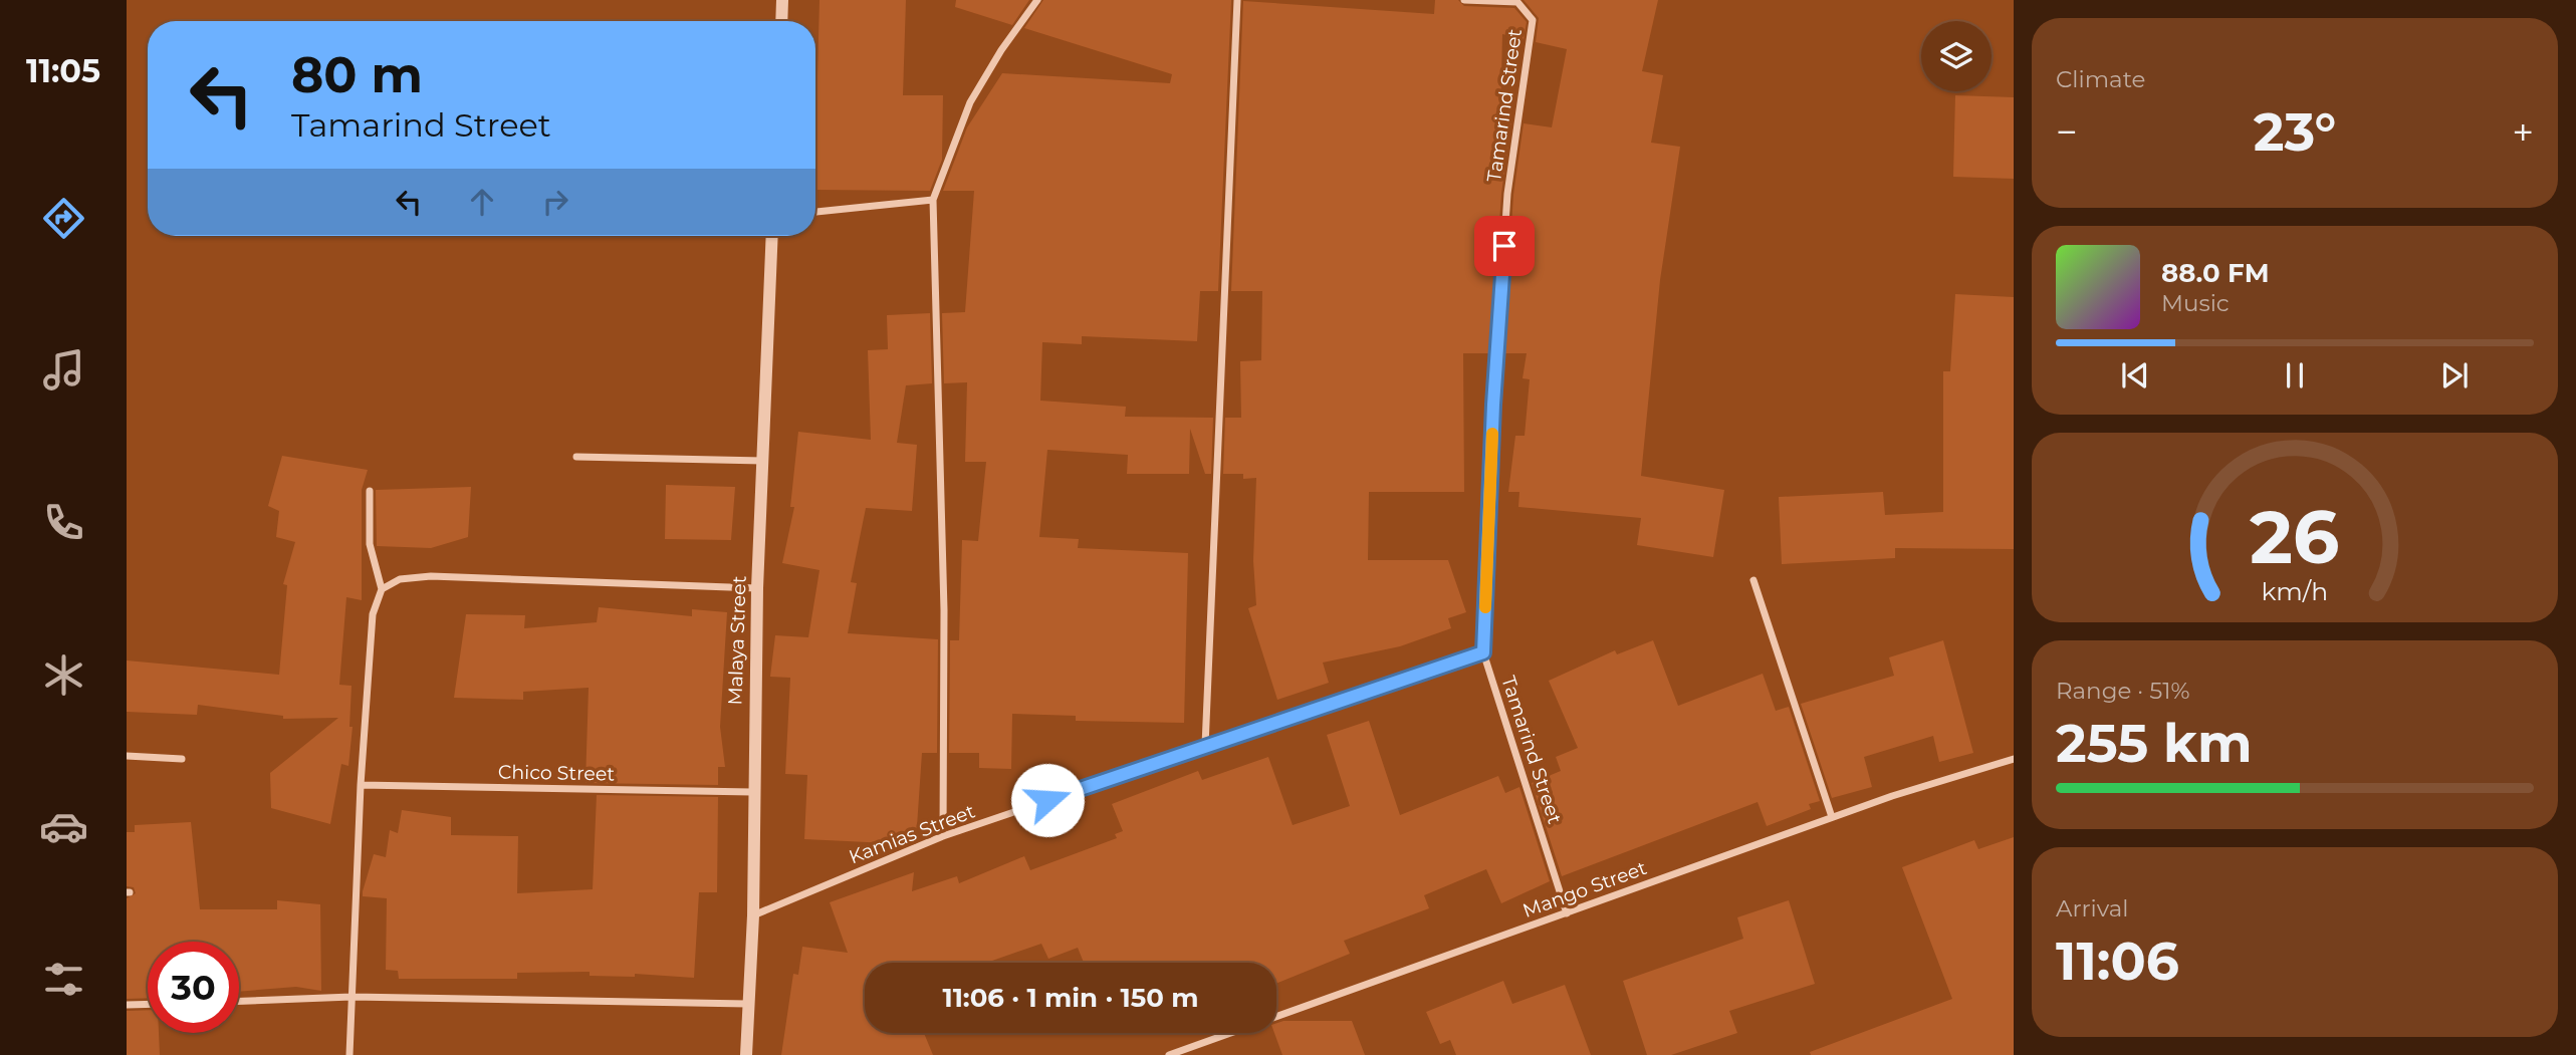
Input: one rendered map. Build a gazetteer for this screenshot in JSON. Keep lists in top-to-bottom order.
{
  "streets": {
    "street": [
      "Tamarind Street",
      "Malaya Street",
      "Chico Street",
      "Kamias Street",
      "Mango Street"
    ]
  },
  "crossings": [
    ["Tamarind Street", "Kamias Street"],
    ["Tamarind Street", "Mango Street"],
    ["Malaya Street", "Chico Street"],
    ["Malaya Street", "Kamias Street"]
  ],
  "page": {
    "tabs": "11:05",
    "tile": [
      "Climate",
      ["Range · 51%", "255 km"],
      ["Arrival", "11:06"]
    ],
    "turn": ["80 m", "Tamarind Street"],
    "heat": ["−", "23°", "+"],
    "song": ["88.0 FM", "Music"],
    "limit": "30",
    "trip": "11:06 · 1 min · 150 m",
    "gauge": ["26", "km/h"]
  }
}
